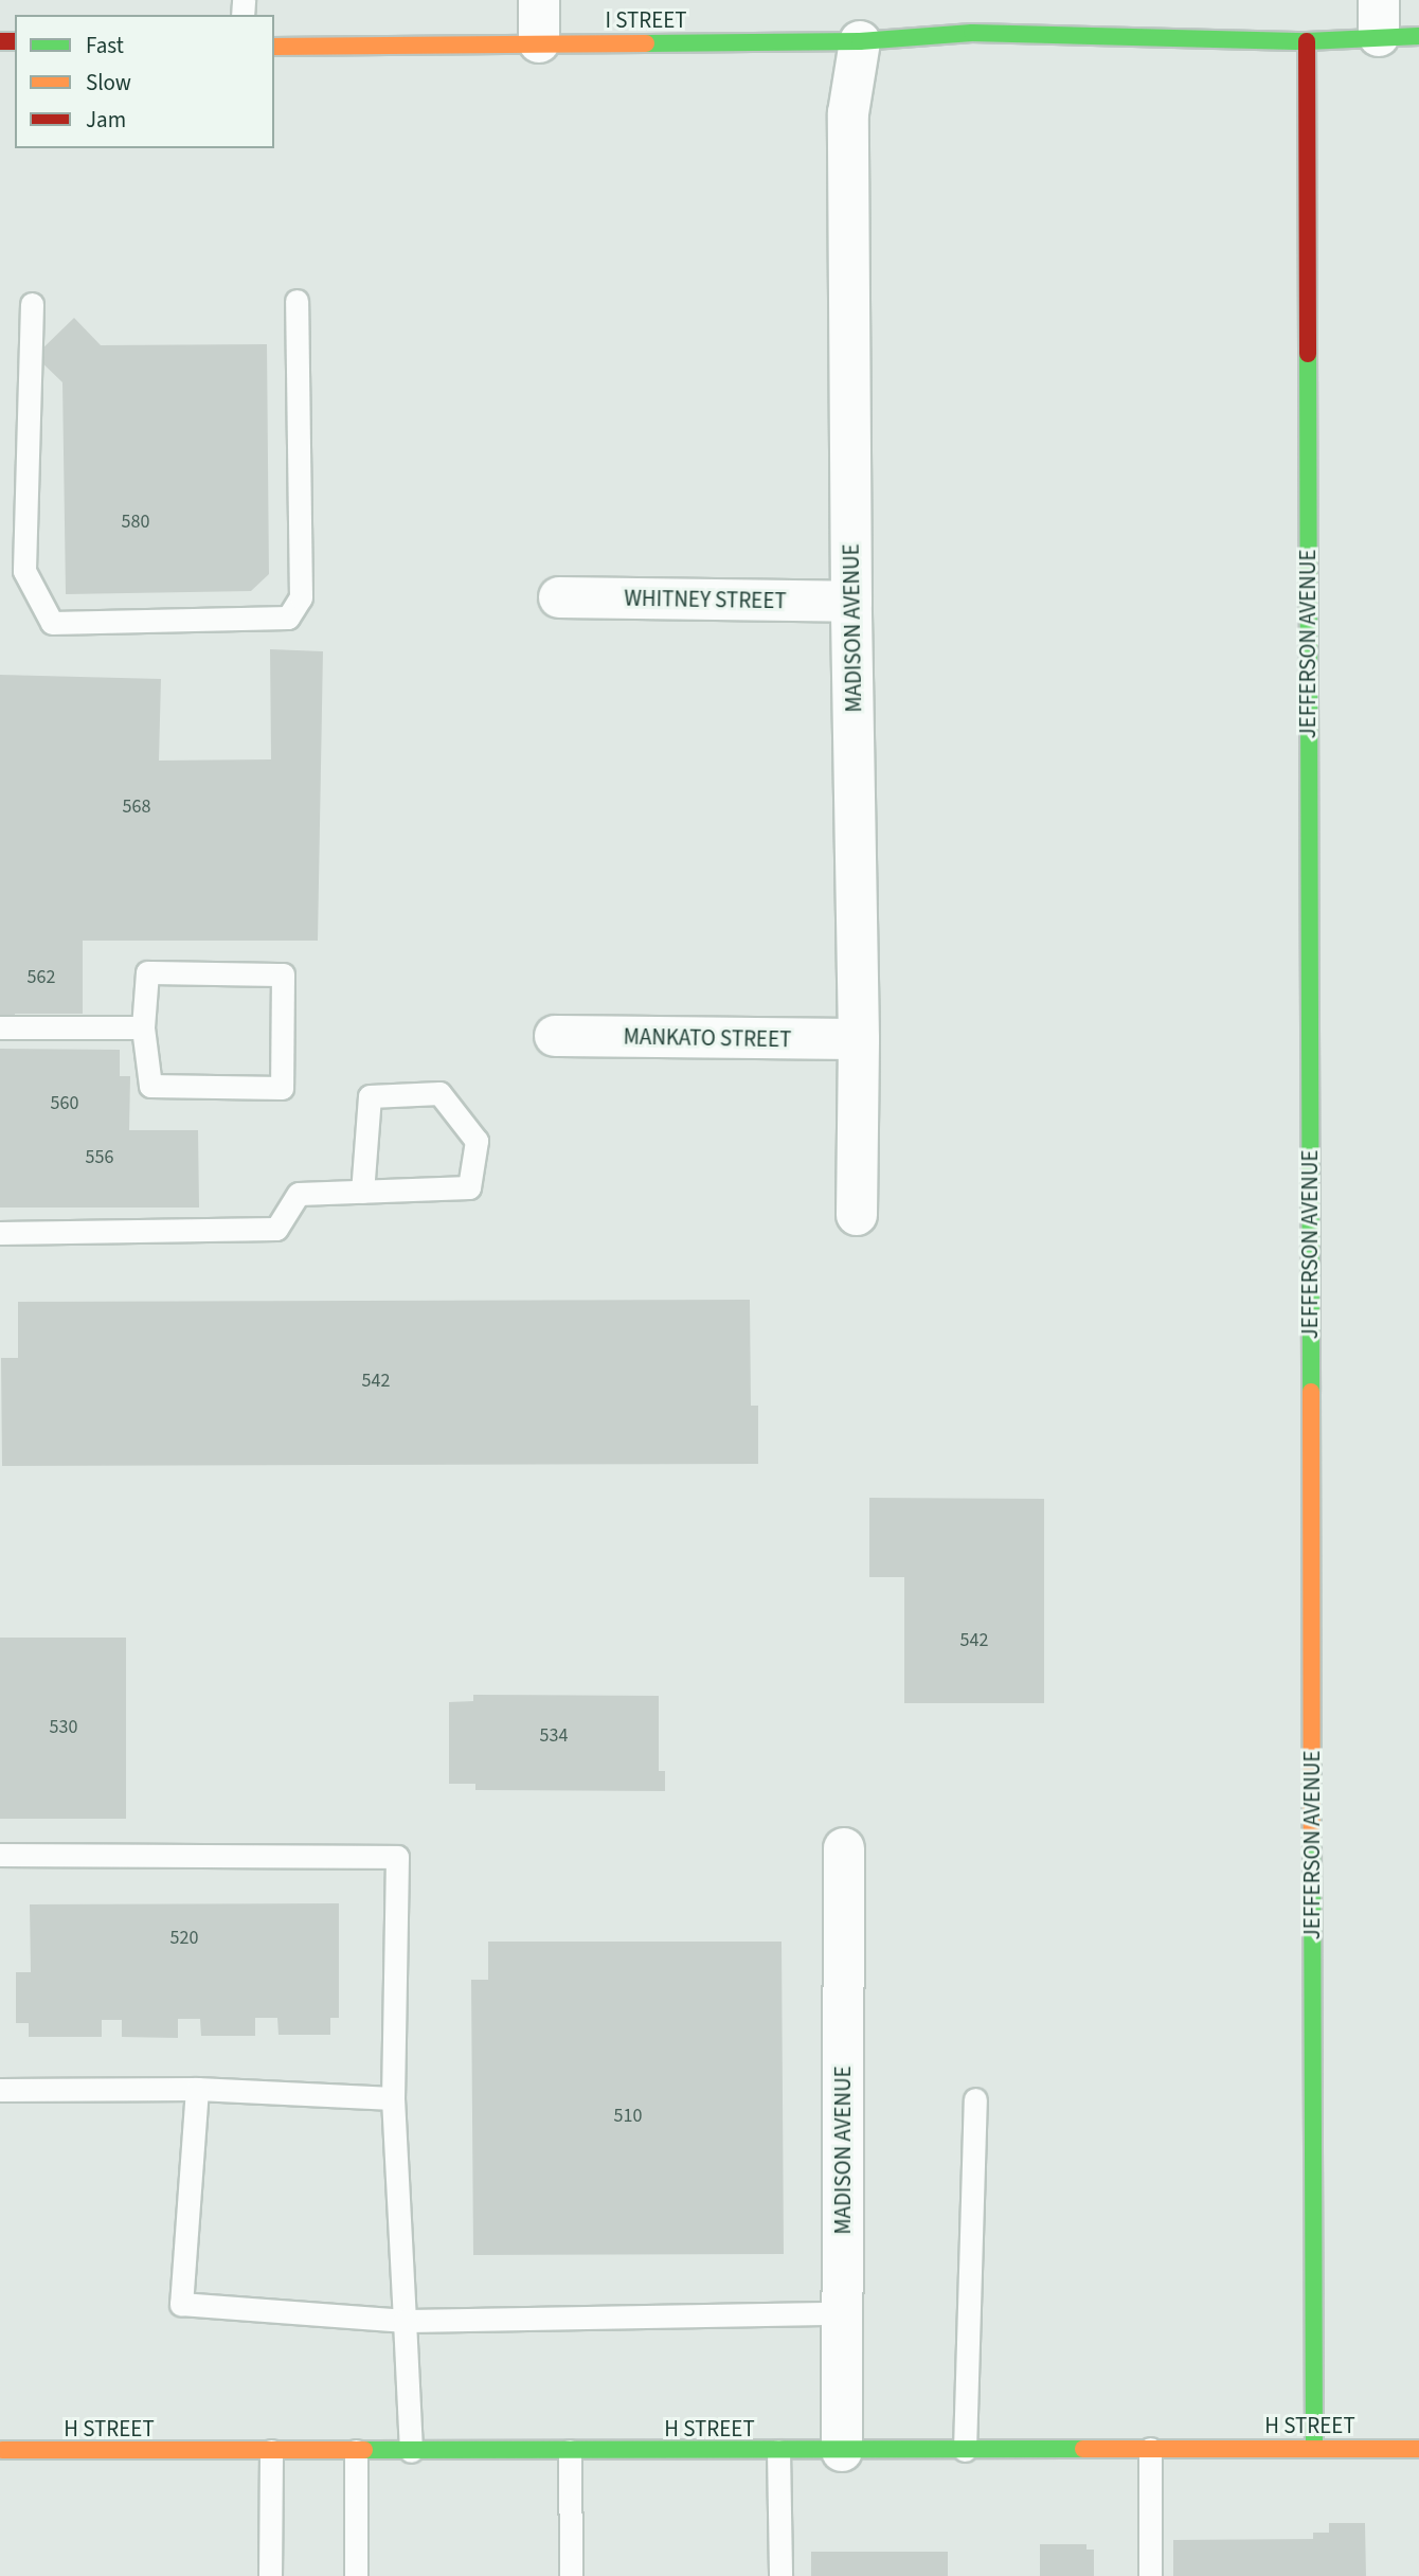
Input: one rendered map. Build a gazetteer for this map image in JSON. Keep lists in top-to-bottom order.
{
  "streets": {
    "street": [
      "I STREET",
      "WHITNEY STREET",
      "MADISON AVENUE",
      "JEFFERSON AVENUE",
      "MANKATO STREET",
      "H STREET"
    ]
  },
  "crossings": [
    ["I STREET", "MADISON AVENUE"],
    ["I STREET", "JEFFERSON AVENUE"],
    ["WHITNEY STREET", "MADISON AVENUE"],
    ["MADISON AVENUE", "MANKATO STREET"],
    ["MADISON AVENUE", "H STREET"],
    ["JEFFERSON AVENUE", "H STREET"]
  ],
  "house_numbers": [
    "580",
    "568",
    "562",
    "560",
    "556",
    "542",
    "542",
    "530",
    "534",
    "520",
    "510"
  ],
  "legend": ["Fast", "Slow", "Jam"]
}
